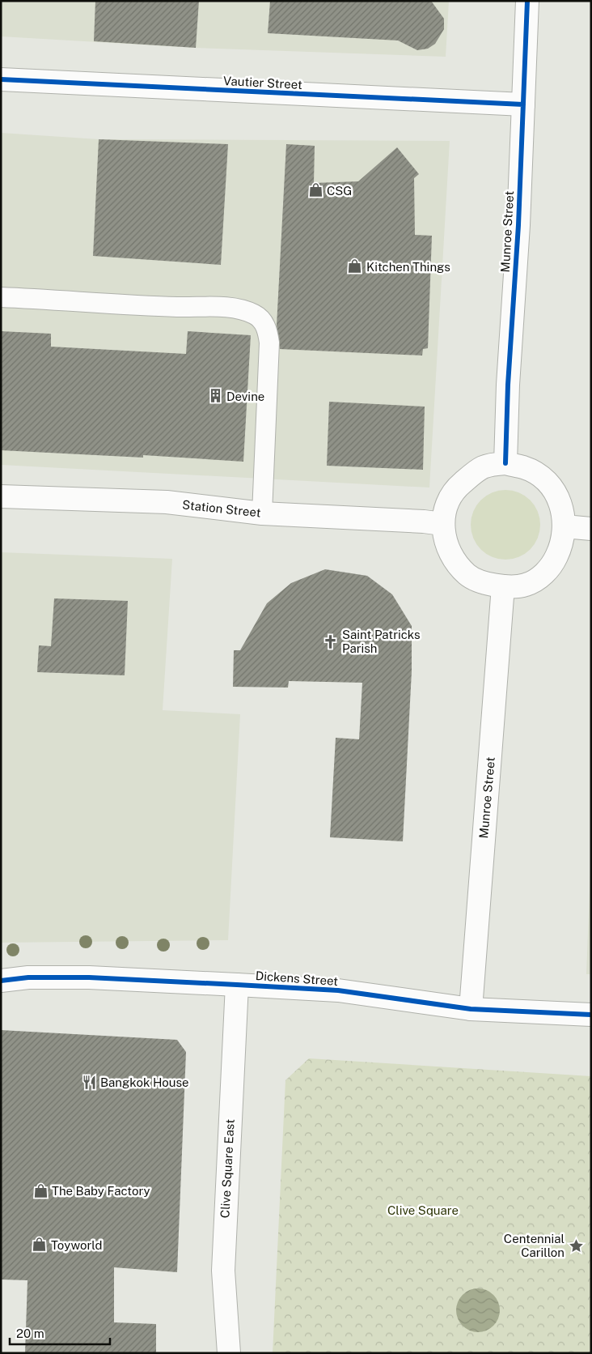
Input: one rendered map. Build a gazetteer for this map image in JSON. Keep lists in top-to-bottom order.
{
  "streets": {
    "street": [
      "Vautier Street",
      "Munroe Street",
      "Station Street",
      "Dickens Street",
      "Clive Square East"
    ]
  },
  "crossings": [
    ["Vautier Street", "Munroe Street"],
    ["Munroe Street", "Station Street"],
    ["Munroe Street", "Dickens Street"],
    ["Dickens Street", "Clive Square East"]
  ],
  "parks": ["Clive Square"],
  "places": {
    "shop": [
      "CSG",
      "Kitchen Things",
      "The Baby Factory",
      "Toyworld"
    ],
    "building": ["Devine"],
    "church": ["Saint Patricks Parish"],
    "restaurant": ["Bangkok House"],
    "place": ["Centennial Carillon"]
  },
  "scale_bar": "20 m"
}
